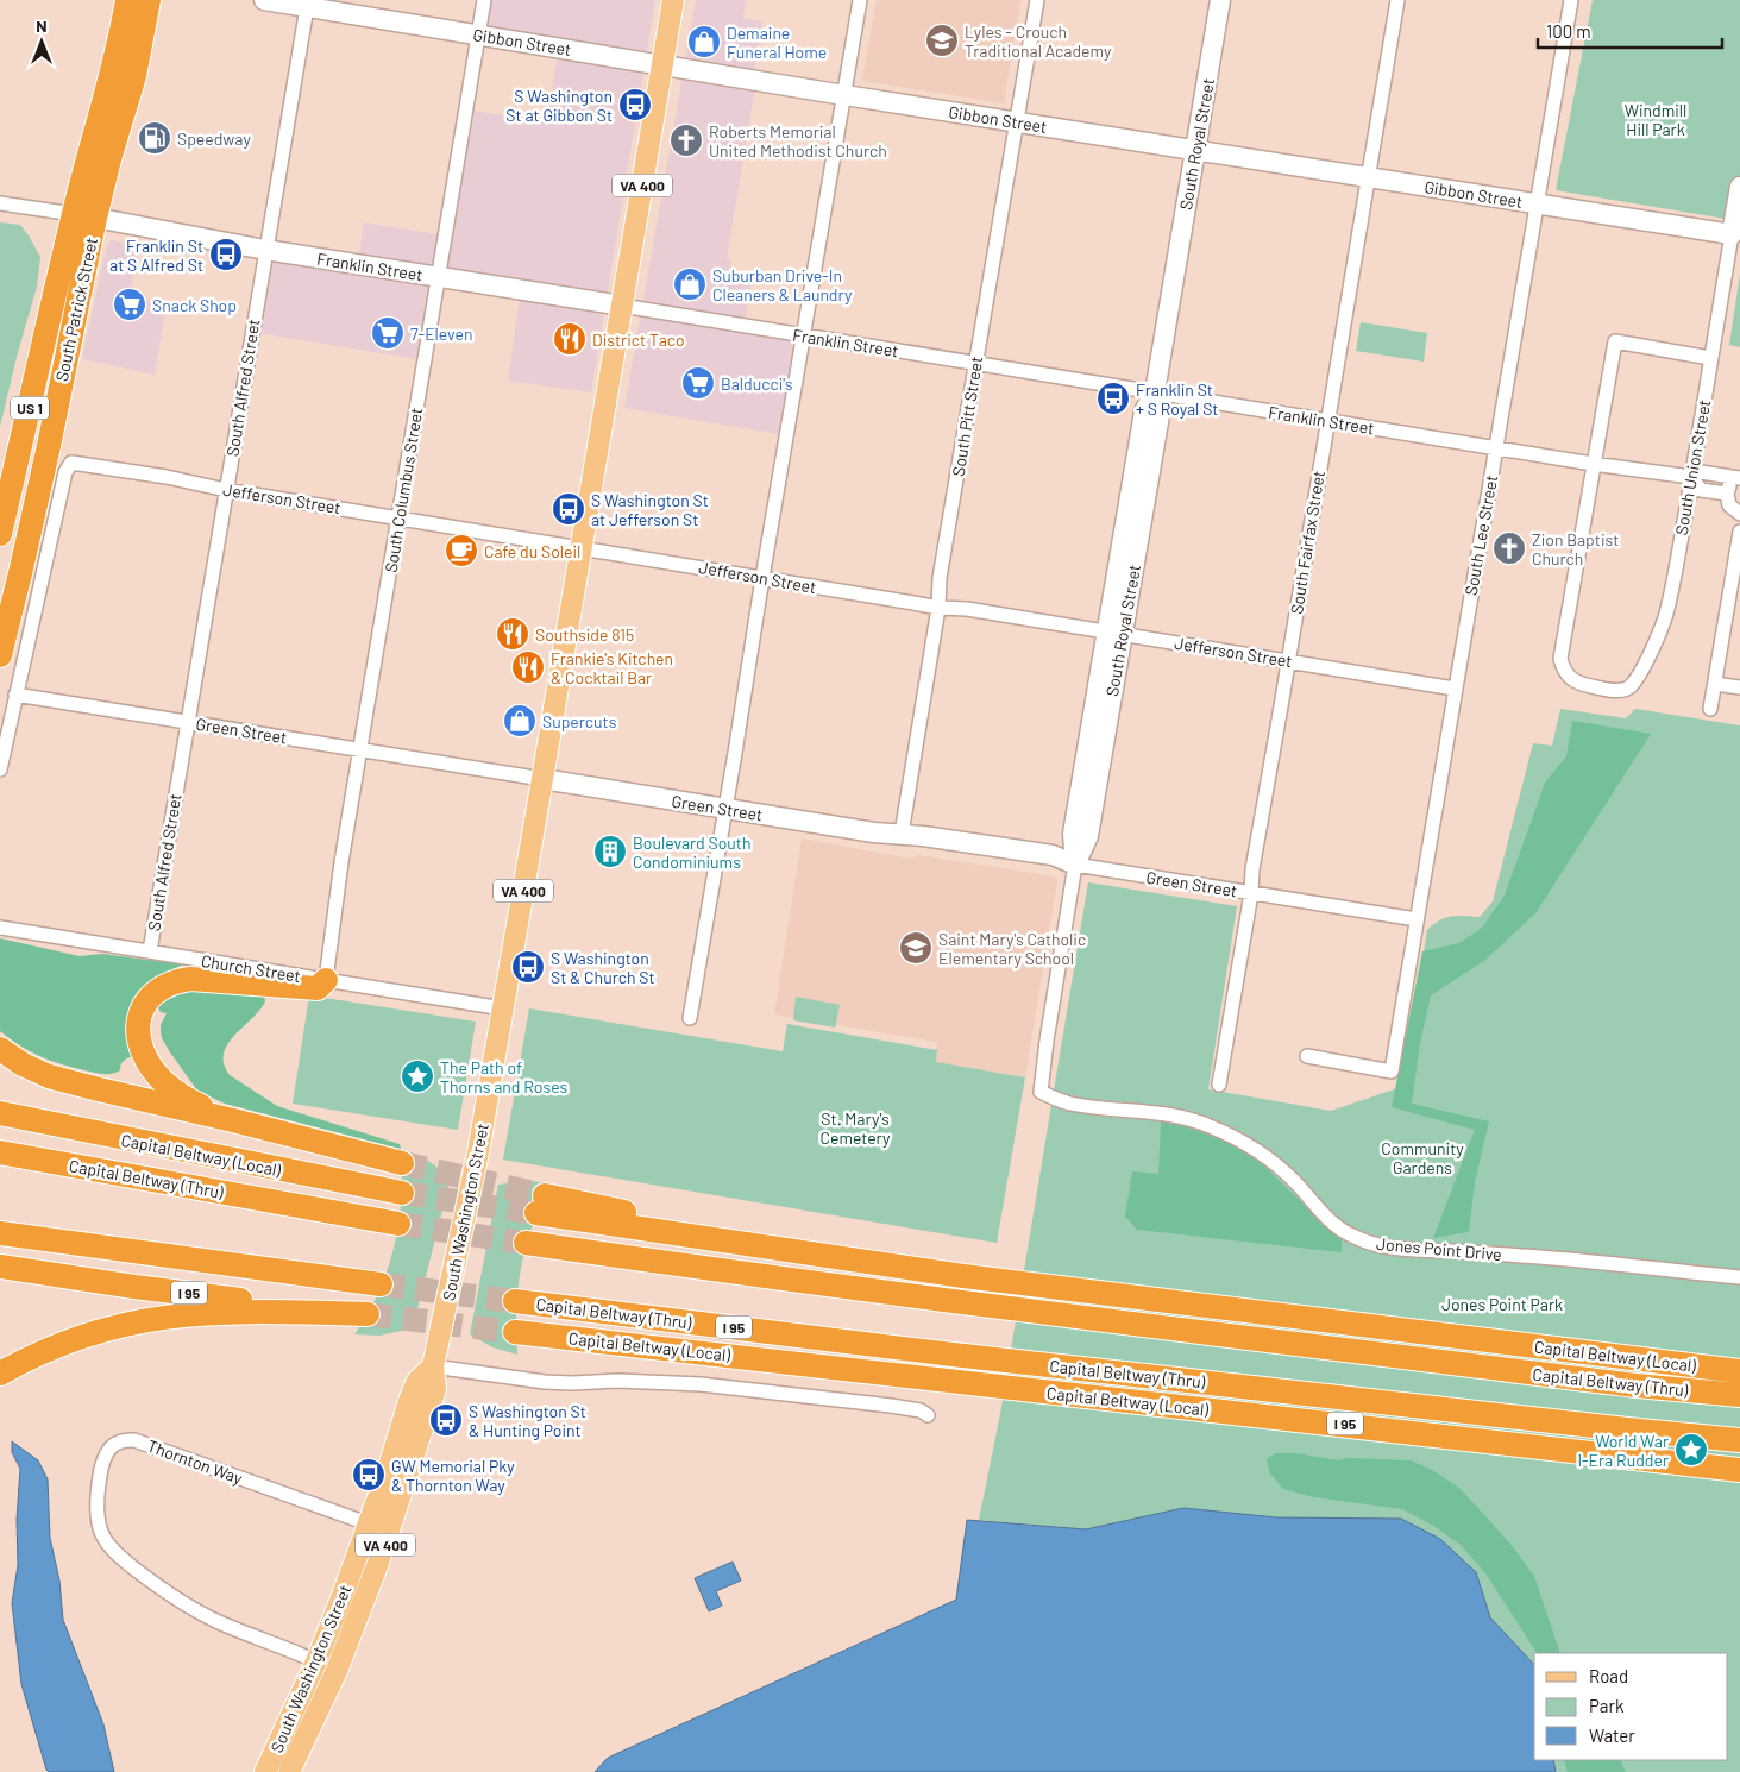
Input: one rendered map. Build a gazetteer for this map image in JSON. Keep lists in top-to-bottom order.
{
  "streets": {
    "highway": [
      "South Patrick Street",
      "US 1",
      "Capital Beltway (Local)",
      "Capital Beltway (Thru)",
      "I 95"
    ],
    "main road": ["VA 400", "South Washington Street"],
    "street": [
      "Gibbon Street",
      "South Royal Street",
      "Franklin Street",
      "South Alfred Street",
      "South Pitt Street",
      "South Union Street",
      "South Columbus Street",
      "Jefferson Street",
      "South Lee Street",
      "South Fairfax Street",
      "Green Street",
      "Church Street",
      "Jones Point Drive",
      "Thornton Way"
    ]
  },
  "crossings": [
    ["Gibbon Street", "South Royal Street"],
    ["Gibbon Street", "South Alfred Street"],
    ["Gibbon Street", "South Pitt Street"],
    ["Gibbon Street", "South Union Street"],
    ["Gibbon Street", "South Columbus Street"],
    ["Gibbon Street", "South Lee Street"],
    ["Gibbon Street", "South Fairfax Street"],
    ["Gibbon Street", "South Washington Street"],
    ["South Royal Street", "Franklin Street"],
    ["South Royal Street", "Jefferson Street"],
    ["South Royal Street", "Green Street"],
    ["South Royal Street", "Jones Point Drive"],
    ["Franklin Street", "South Patrick Street"],
    ["Franklin Street", "South Alfred Street"],
    ["Franklin Street", "South Pitt Street"],
    ["Franklin Street", "South Union Street"],
    ["Franklin Street", "South Columbus Street"],
    ["Franklin Street", "South Lee Street"],
    ["Franklin Street", "South Fairfax Street"],
    ["Franklin Street", "South Washington Street"],
    ["South Alfred Street", "Jefferson Street"],
    ["South Alfred Street", "Green Street"],
    ["South Alfred Street", "Church Street"],
    ["South Pitt Street", "Jefferson Street"],
    ["South Pitt Street", "Green Street"],
    ["South Columbus Street", "Jefferson Street"],
    ["South Columbus Street", "Green Street"],
    ["South Columbus Street", "Church Street"],
    ["Jefferson Street", "South Lee Street"],
    ["Jefferson Street", "South Fairfax Street"],
    ["Jefferson Street", "Green Street"],
    ["Jefferson Street", "South Washington Street"],
    ["South Lee Street", "Green Street"],
    ["South Fairfax Street", "Green Street"],
    ["Green Street", "South Washington Street"],
    ["Church Street", "South Washington Street"],
    ["South Washington Street", "Thornton Way"]
  ],
  "parks": [
    "Windmill Hill Park",
    "St. Mary's Cemetery",
    "Community Gardens",
    "Jones Point Park"
  ],
  "places": {
    "school or university": ["Lyles - Crouch Traditional Academy", "Saint Mary's Catholic Elementary School"],
    "shop": ["Demaine Funeral Home", "Suburban Drive-In Cleaners & Laundry", "Supercuts"],
    "bus stop": [
      "S Washington St at Gibbon St",
      "Franklin St at S Alfred St",
      "Franklin St + S Royal St",
      "S Washington St at Jefferson St",
      "S Washington St & Church St",
      "S Washington St & Hunting Point",
      "GW Memorial Pky & Thornton Way"
    ],
    "fuel station": ["Speedway"],
    "church": ["Roberts Memorial United Methodist Church", "Zion Baptist Church"],
    "supermarket": ["Snack Shop", "7-Eleven", "Balducci's"],
    "restaurant": ["District Taco", "Southside 815", "Frankie's Kitchen & Cocktail Bar"],
    "cafe": ["Cafe du Soleil"],
    "building": ["Boulevard South Condominiums"],
    "place": ["The Path of Thorns and Roses", "World War I-Era Rudder"]
  },
  "legend": ["Road", "Park", "Water"],
  "scale_bar": "100 m",
  "north": "top"
}
